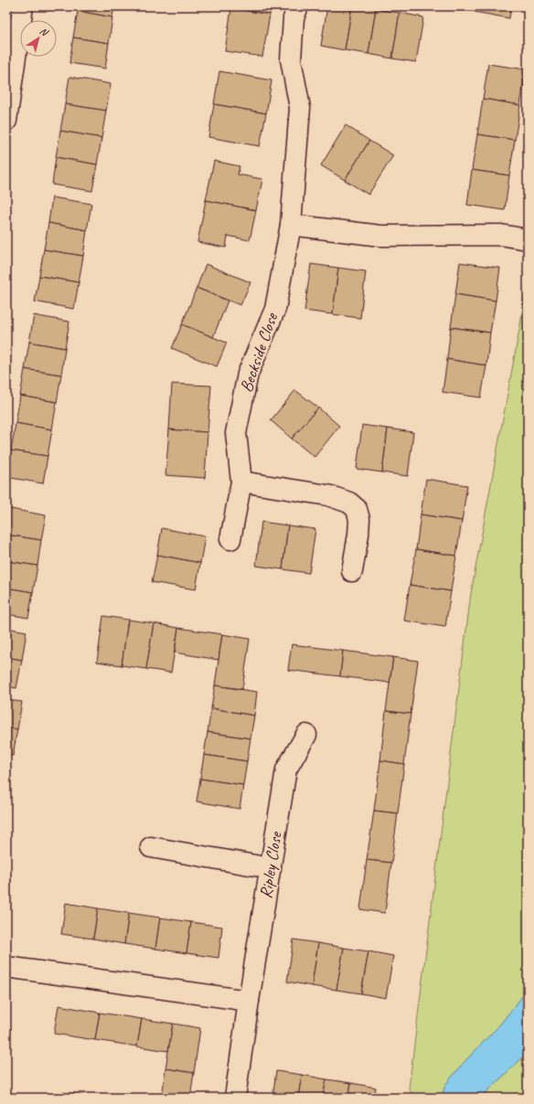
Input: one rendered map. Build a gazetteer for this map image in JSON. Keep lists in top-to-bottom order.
{
  "streets": {
    "street": ["Beckside Close", "Ripley Close"]
  },
  "north": "top right"
}
